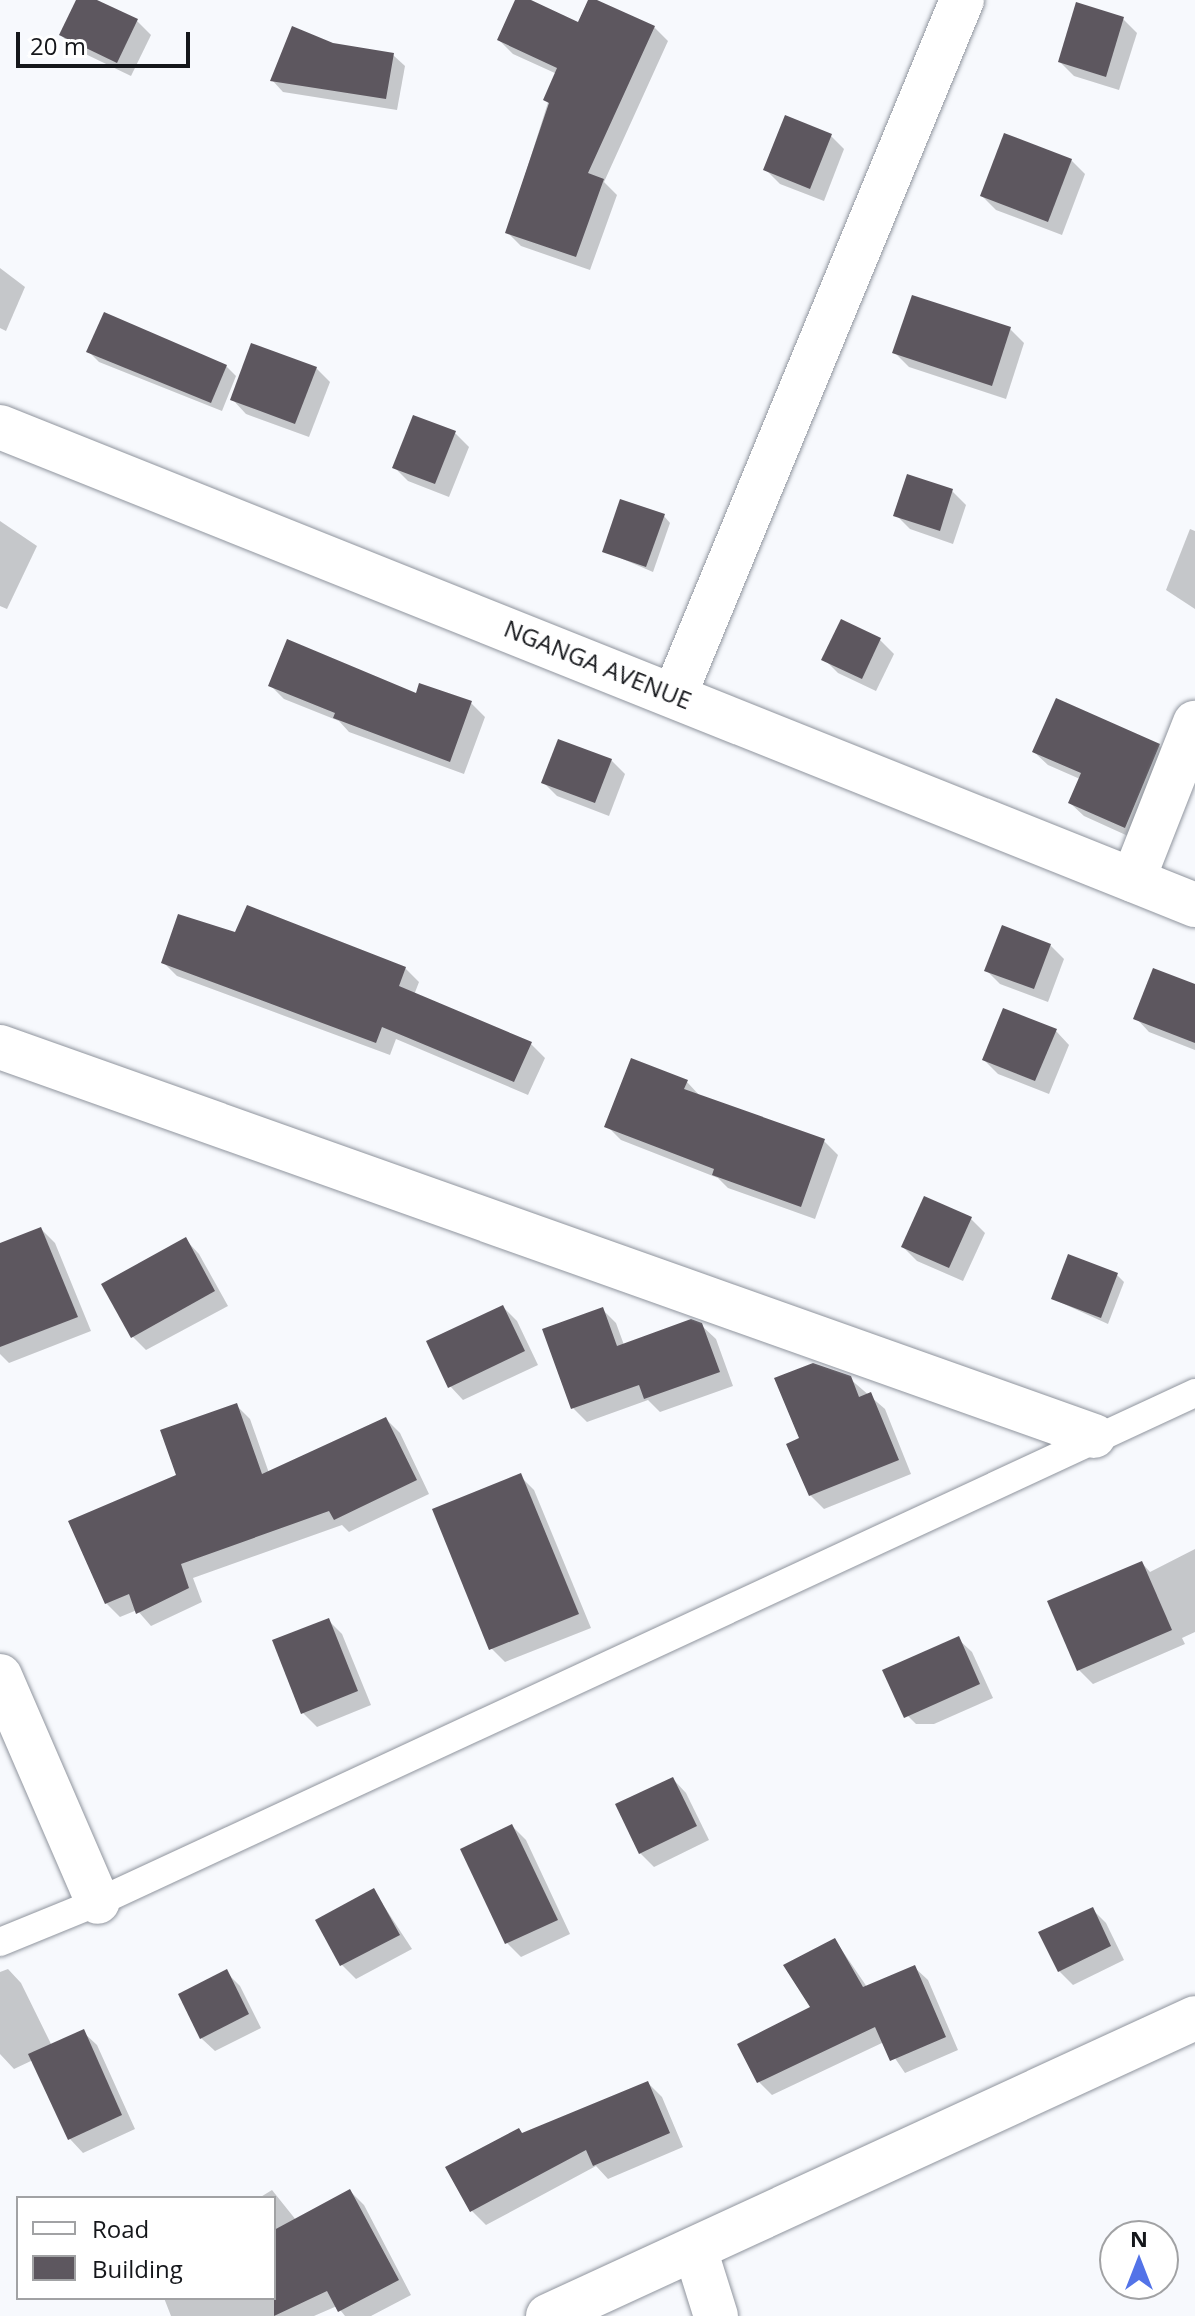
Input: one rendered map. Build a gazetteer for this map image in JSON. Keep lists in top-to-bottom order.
{
  "streets": {
    "street": ["NGANGA AVENUE"]
  },
  "legend": ["Road", "Building"],
  "scale_bar": "20 m",
  "north": "top"
}
